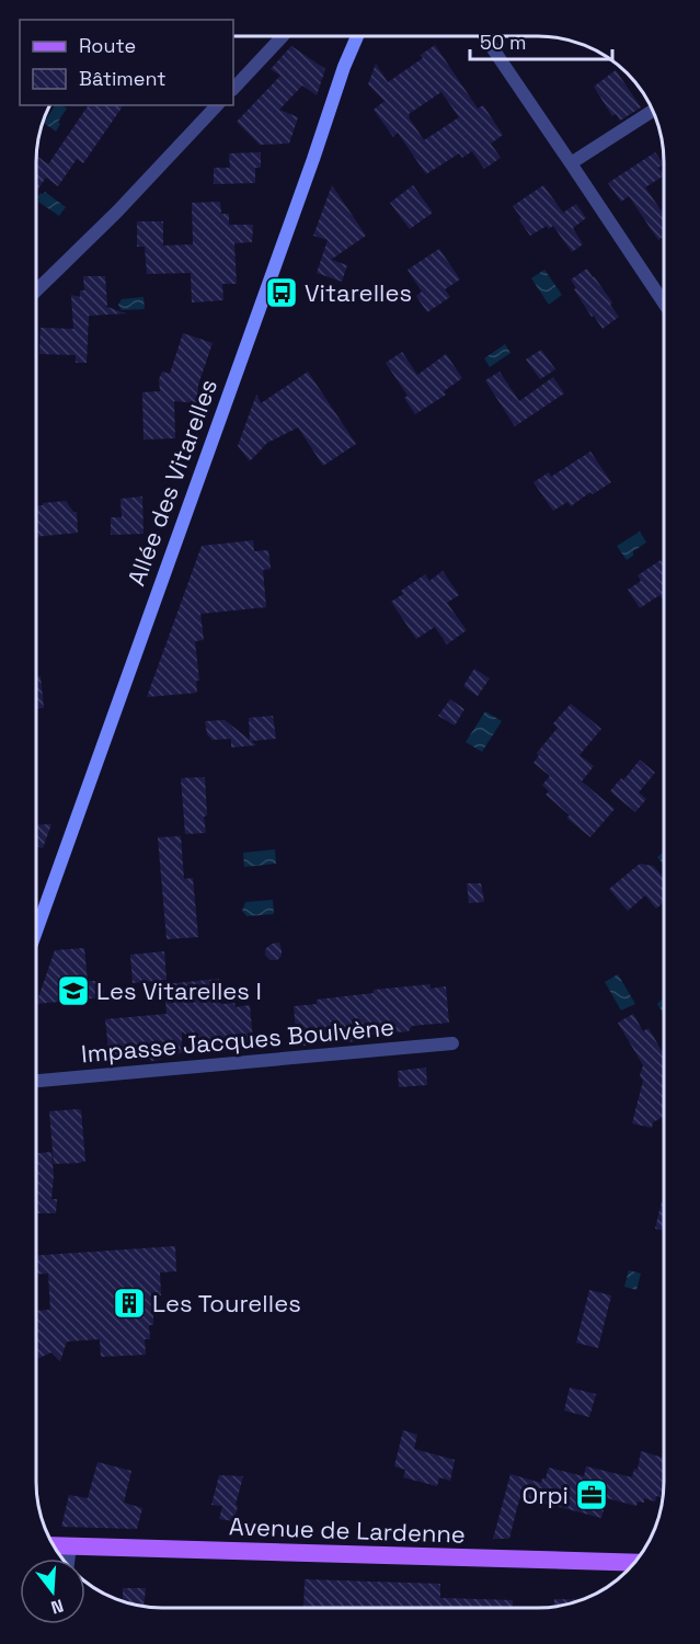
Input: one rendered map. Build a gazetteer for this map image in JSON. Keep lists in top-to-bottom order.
{
  "streets": {
    "main road": ["Allée des Vitarelles", "Avenue de Lardenne"],
    "street": ["Impasse Jacques Boulvène"]
  },
  "places": {
    "bus stop": ["Vitarelles"],
    "school or university": ["Les Vitarelles I"],
    "building": ["Les Tourelles"],
    "office": ["Orpi"]
  },
  "legend": ["Route", "Bâtiment"],
  "scale_bar": "50 m",
  "north": "bottom"
}
